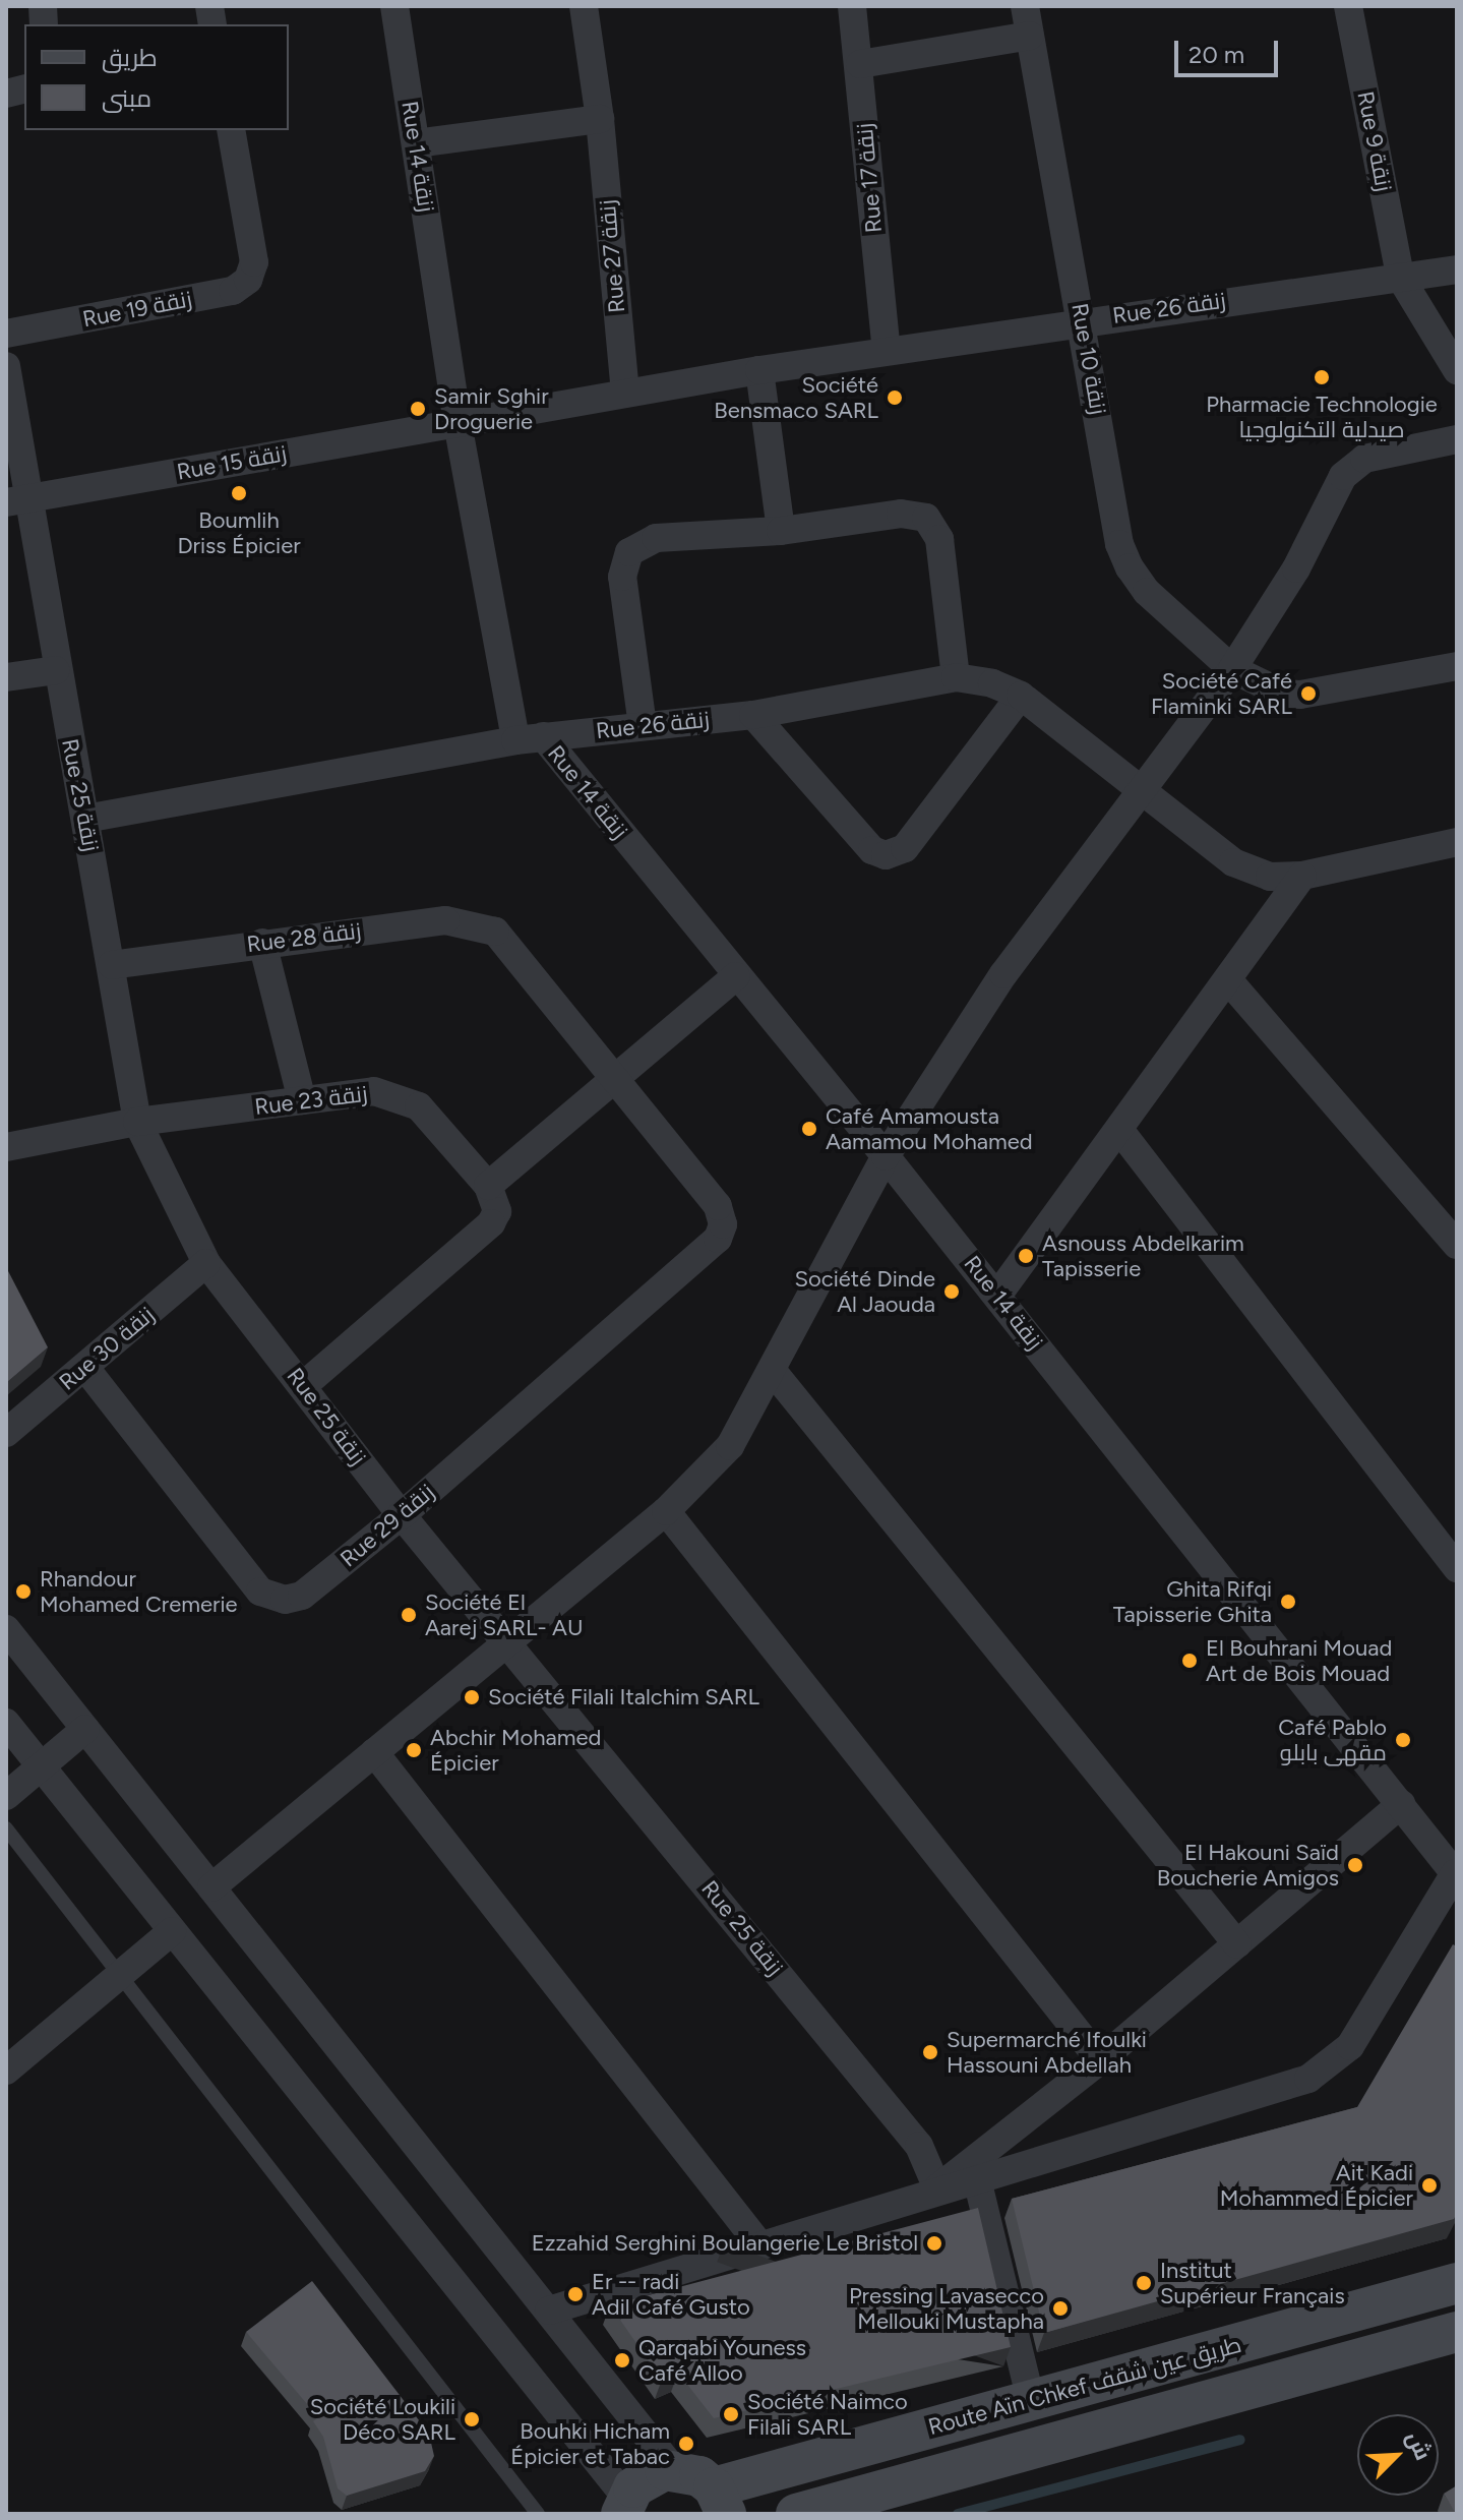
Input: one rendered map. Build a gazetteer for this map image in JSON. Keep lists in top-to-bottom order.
{
  "streets": {
    "main road": ["Route Aïn Chkef طريق عين شقف"],
    "street": [
      "Rue 9 زنقة",
      "Rue 14 زنقة",
      "Rue 17 زنقة",
      "Rue 27 زنقة",
      "Rue 26 زنقة",
      "Rue 19 زنقة",
      "Rue 10 زنقة",
      "Rue 15 زنقة",
      "Rue 25 زنقة",
      "Rue 28 زنقة",
      "Rue 23 زنقة",
      "Rue 30 زنقة",
      "Rue 29 زنقة"
    ]
  },
  "crossings": [
    ["Rue 9 زنقة", "Rue 26 زنقة"],
    ["Rue 14 زنقة", "Rue 26 زنقة"],
    ["Rue 14 زنقة", "Rue 15 زنقة"],
    ["Rue 17 زنقة", "Rue 26 زنقة"],
    ["Rue 27 زنقة", "Rue 26 زنقة"],
    ["Rue 26 زنقة", "Rue 10 زنقة"],
    ["Rue 26 زنقة", "Rue 15 زنقة"],
    ["Rue 26 زنقة", "Rue 25 زنقة"],
    ["Rue 15 زنقة", "Rue 25 زنقة"],
    ["Rue 25 زنقة", "Rue 28 زنقة"],
    ["Rue 25 زنقة", "Rue 23 زنقة"],
    ["Rue 25 زنقة", "Rue 30 زنقة"],
    ["Rue 25 زنقة", "Rue 29 زنقة"],
    ["Rue 28 زنقة", "Rue 29 زنقة"],
    ["Rue 30 زنقة", "Rue 29 زنقة"]
  ],
  "places": [
    "Pharmacie Technologie صيدلية التكنولوجيا",
    "Société Bensmaco SARL",
    "Samir Sghir Droguerie",
    "Boumlih Driss Épicier",
    "Société Café Flaminki SARL",
    "Café Amamousta Aamamou Mohamed",
    "Asnouss Abdelkarim Tapisserie",
    "Société Dinde Al Jaouda",
    "Rhandour Mohamed Cremerie",
    "Ghita Rifqi Tapisserie Ghita",
    "Société El Aarej SARL- AU",
    "El Bouhrani Mouad Art de Bois Mouad",
    "Société Filali Italchim SARL",
    "Café Pablo مقهى بابلو",
    "Abchir Mohamed Épicier",
    "El Hakouni Saïd Boucherie Amigos",
    "Supermarché Ifoulki Hassouni Abdellah",
    "Ait Kadi Mohammed Épicier",
    "Ezzahid Serghini Boulangerie Le Bristol",
    "Institut Supérieur Français",
    "Er -- radi Adil Café Gusto",
    "Pressing Lavasecco Mellouki Mustapha",
    "Qarqabi Youness Café Alloo",
    "Société Naimco Filali SARL",
    "Société Loukili Déco SARL",
    "Bouhki Hicham Épicier et Tabac"
  ],
  "legend": ["طريق", "مبنى"],
  "scale_bar": "20 m",
  "north": "top right"
}
